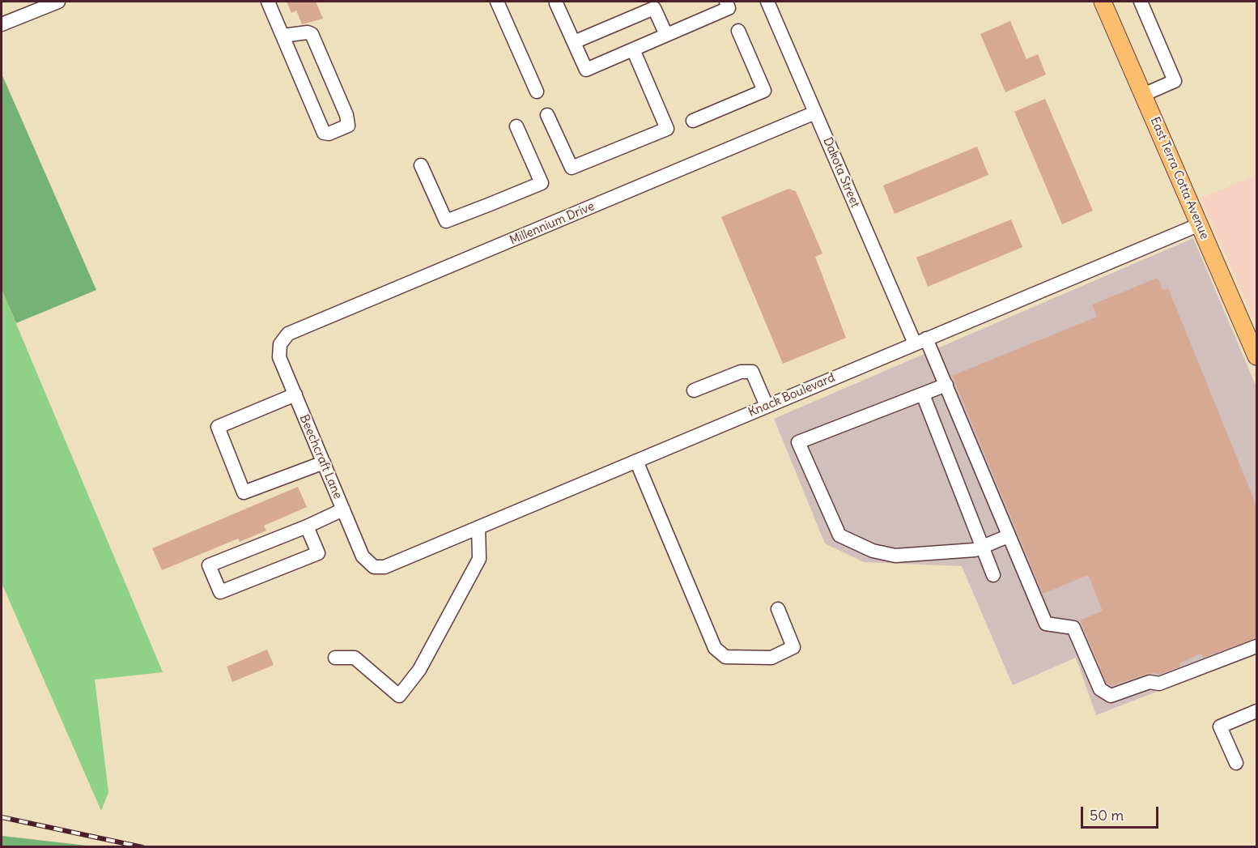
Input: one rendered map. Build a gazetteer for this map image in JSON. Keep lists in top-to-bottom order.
{
  "streets": {
    "main road": ["East Terra Cotta Avenue"],
    "street": [
      "Dakota Street",
      "Millennium Drive",
      "Knack Boulevard",
      "Beechcraft Lane"
    ]
  },
  "crossings": [
    ["Dakota Street", "Millennium Drive"],
    ["Dakota Street", "Knack Boulevard"],
    ["East Terra Cotta Avenue", "Knack Boulevard"],
    ["Millennium Drive", "Beechcraft Lane"],
    ["Knack Boulevard", "Beechcraft Lane"]
  ],
  "scale_bar": "50 m"
}
